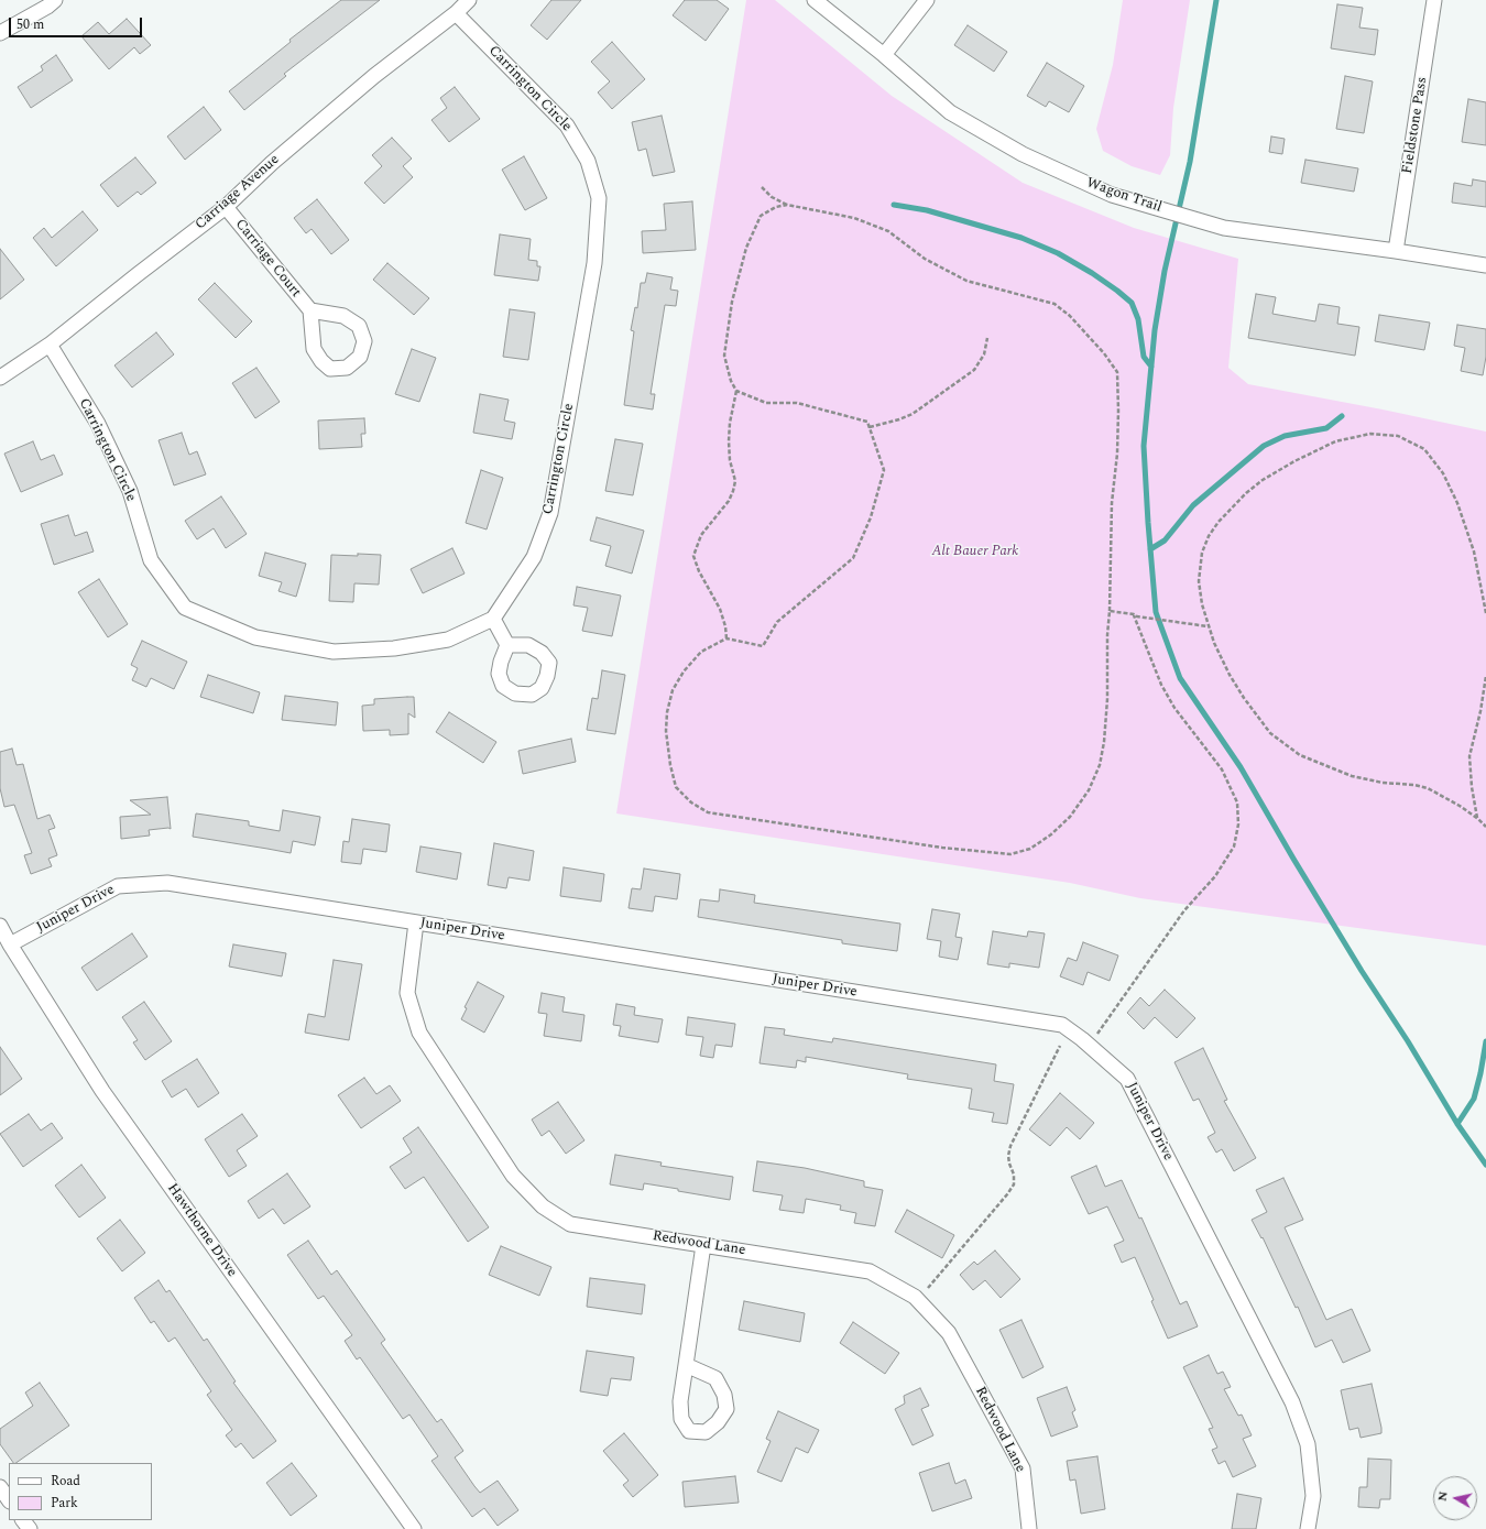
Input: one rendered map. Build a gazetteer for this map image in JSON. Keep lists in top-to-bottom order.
{
  "streets": {
    "street": [
      "Carrington Circle",
      "Fieldstone Pass",
      "Carriage Avenue",
      "Wagon Trail",
      "Carriage Court",
      "Juniper Drive",
      "Hawthorne Drive",
      "Redwood Lane"
    ]
  },
  "crossings": [
    ["Carrington Circle", "Carriage Avenue"],
    ["Fieldstone Pass", "Wagon Trail"],
    ["Carriage Avenue", "Carriage Court"],
    ["Juniper Drive", "Hawthorne Drive"],
    ["Juniper Drive", "Redwood Lane"]
  ],
  "parks": ["Alt Bauer Park"],
  "legend": ["Road", "Park"],
  "scale_bar": "50 m",
  "north": "left"
}
